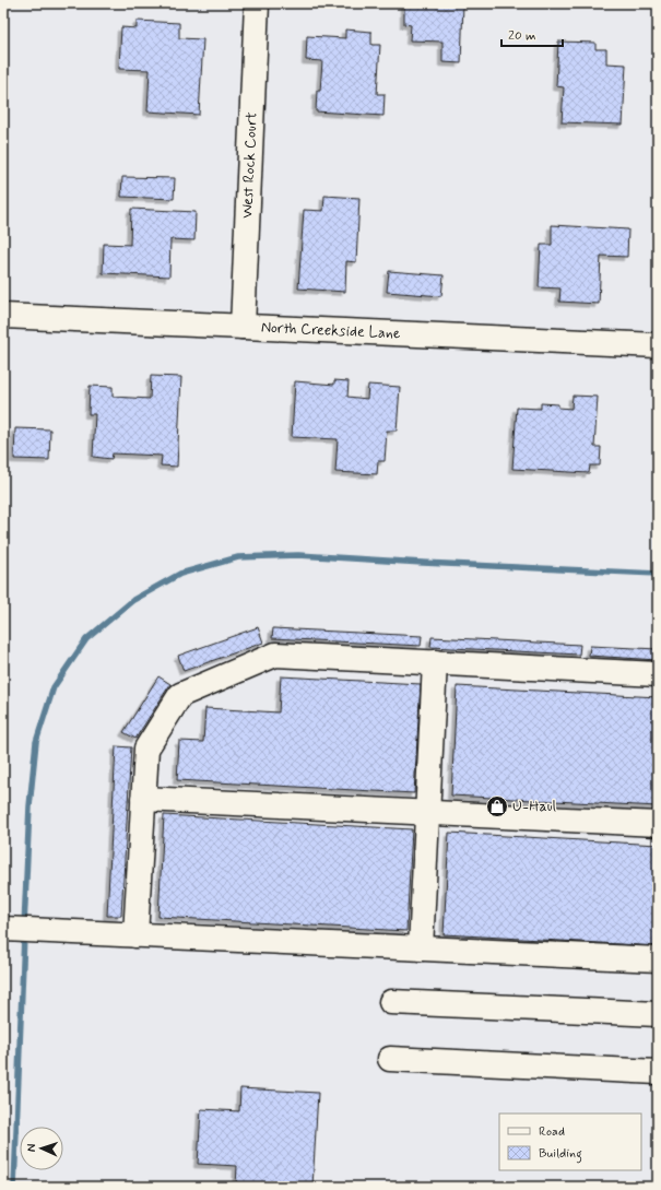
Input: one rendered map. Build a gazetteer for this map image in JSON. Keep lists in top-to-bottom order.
{
  "streets": {
    "street": ["West Rock Court", "North Creekside Lane"]
  },
  "crossings": [
    ["West Rock Court", "North Creekside Lane"]
  ],
  "places": {
    "shop": ["U-Haul"]
  },
  "legend": ["Road", "Building"],
  "scale_bar": "20 m",
  "north": "left"
}
